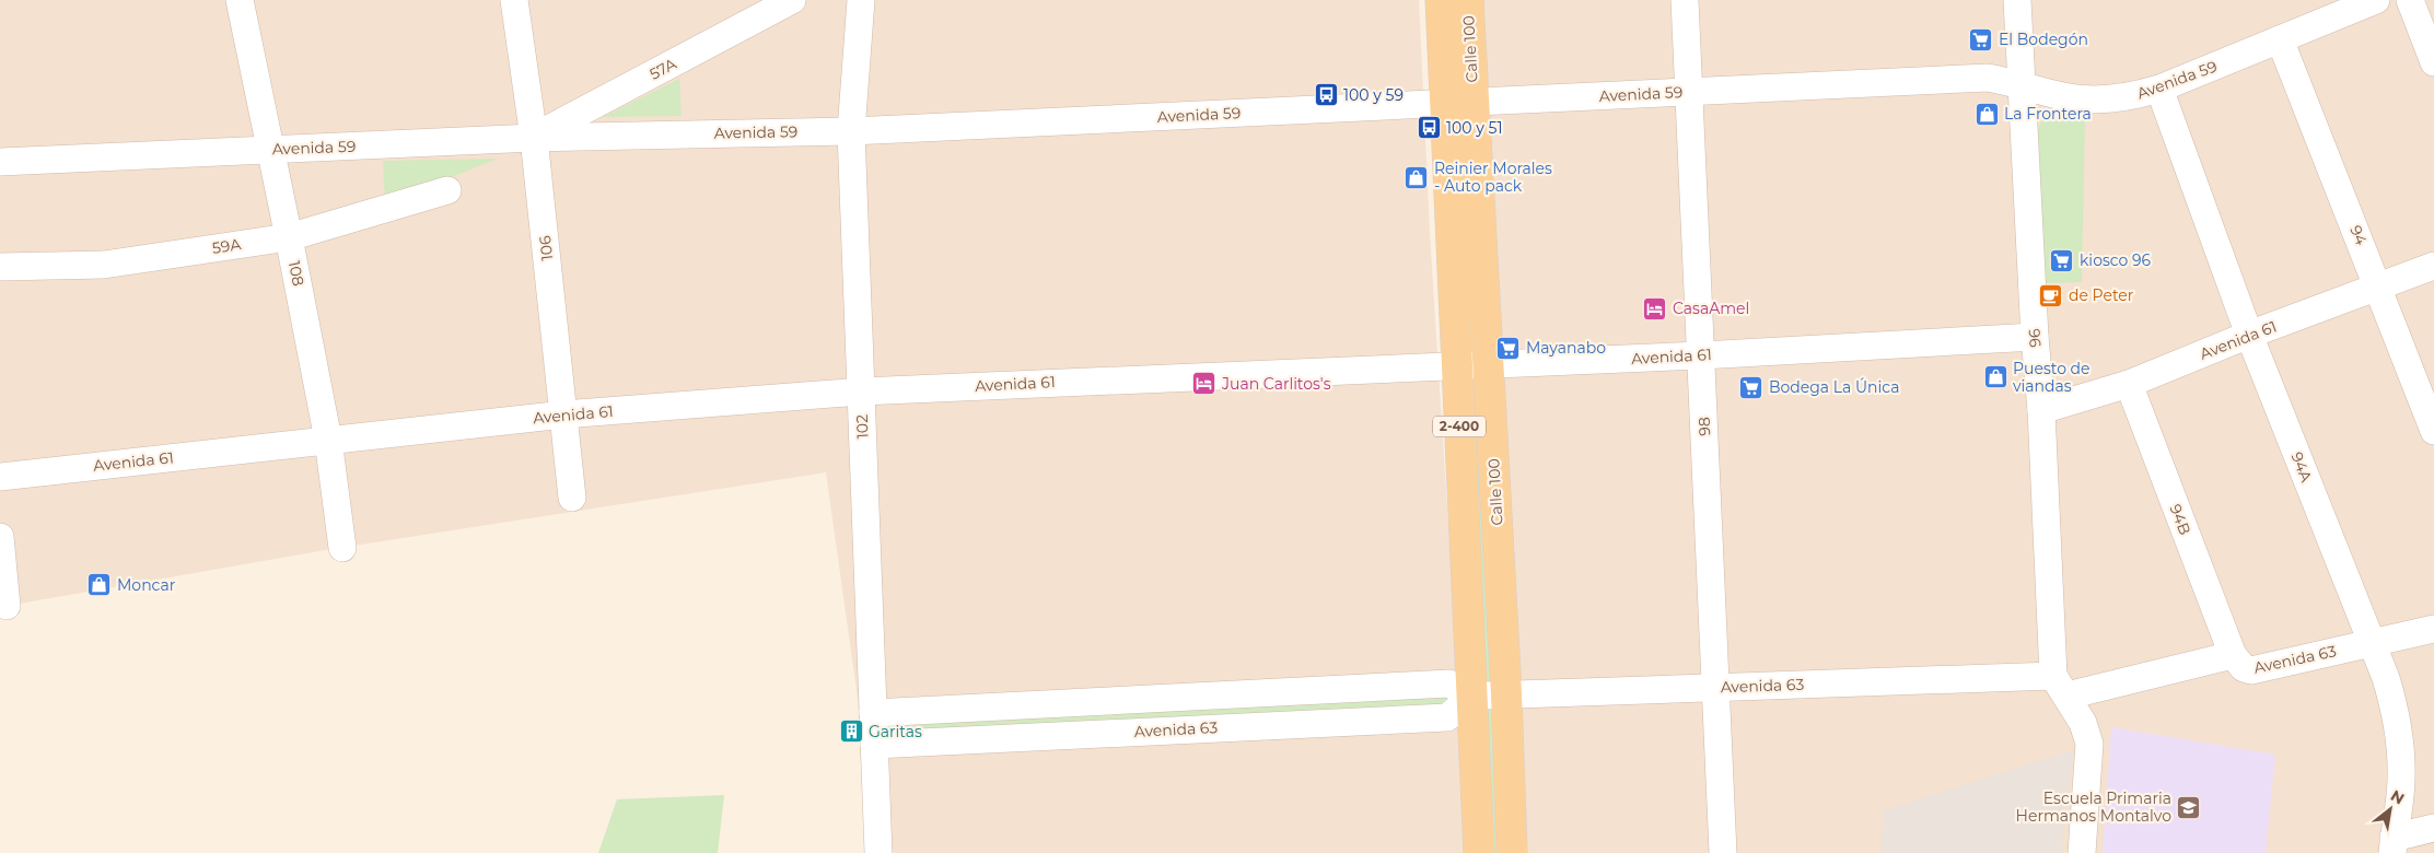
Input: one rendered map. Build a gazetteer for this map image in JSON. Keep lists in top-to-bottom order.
{
  "streets": {
    "main road": ["Calle 100", "2-400"],
    "street": [
      "57A",
      "Avenida 59",
      "94",
      "59A",
      "106",
      "108",
      "96",
      "Avenida 61",
      "102",
      "98",
      "94A",
      "94B",
      "Avenida 63"
    ]
  },
  "crossings": [
    ["Calle 100", "Avenida 59"],
    ["Calle 100", "Avenida 61"],
    ["Calle 100", "Avenida 63"],
    ["57A", "Avenida 59"],
    ["57A", "106"],
    ["Avenida 59", "94"],
    ["Avenida 59", "106"],
    ["Avenida 59", "108"],
    ["Avenida 59", "96"],
    ["Avenida 59", "102"],
    ["Avenida 59", "98"],
    ["Avenida 59", "94A"],
    ["94", "Avenida 61"],
    ["59A", "108"],
    ["106", "Avenida 61"],
    ["108", "Avenida 61"],
    ["96", "Avenida 61"],
    ["96", "Avenida 63"],
    ["Avenida 61", "102"],
    ["Avenida 61", "98"],
    ["Avenida 61", "94A"],
    ["Avenida 61", "94B"],
    ["102", "Avenida 63"],
    ["98", "Avenida 63"],
    ["94A", "Avenida 63"],
    ["94B", "Avenida 63"]
  ],
  "places": {
    "supermarket": [
      "El Bodegón",
      "kiosco 96",
      "Mayanabo",
      "Bodega La Única"
    ],
    "bus stop": ["100 y 59", "100 y 51"],
    "shop": [
      "La Frontera",
      "Reinier Morales - Auto pack",
      "Puesto de viandas",
      "Moncar"
    ],
    "cafe": ["de Peter"],
    "hotel": ["CasaAmel", "Juan Carlitos's"],
    "building": ["Garitas"],
    "school or university": ["Escuela Primaria Hermanos Montalvo"]
  },
  "north": "top right"
}
